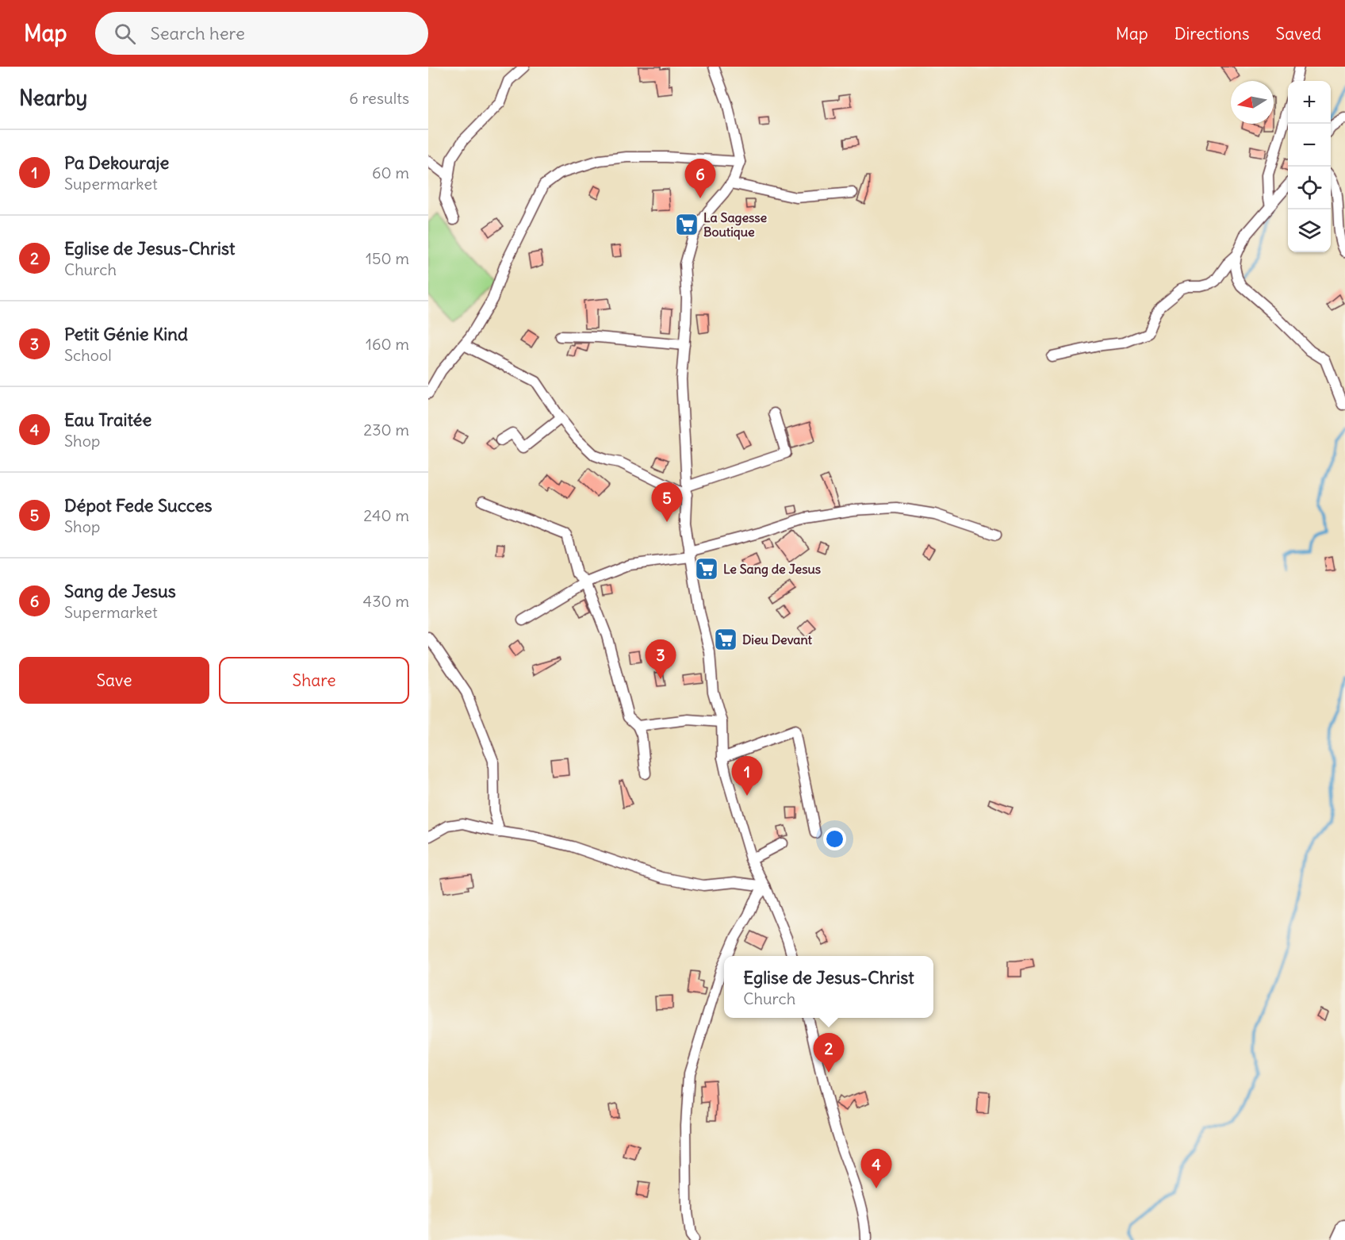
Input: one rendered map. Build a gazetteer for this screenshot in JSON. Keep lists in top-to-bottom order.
{
  "places": {
    "supermarket": ["La Sagesse Boutique", "Le Sang de Jesus", "Dieu Devant"]
  },
  "north": "left",
  "page": {
    "header": "Map",
    "search": "Search here",
    "nav": ["Map", "Directions", "Saved"],
    "heading": ["Nearby", "6 results"],
    "map_buttons": ["+", "−"],
    "list": [
      {
        "mark": "1",
        "name": "Pa Dekouraje",
        "note": "Supermarket",
        "value": "60 m"
      },
      {
        "mark": "2",
        "name": "Eglise de Jesus-Christ",
        "note": "Church",
        "value": "150 m"
      },
      {
        "mark": "3",
        "name": "Petit Génie Kind",
        "note": "School",
        "value": "160 m"
      },
      {
        "mark": "4",
        "name": "Eau Traitée",
        "note": "Shop",
        "value": "230 m"
      },
      {
        "mark": "5",
        "name": "Dépot Fede Succes",
        "note": "Shop",
        "value": "240 m"
      },
      {
        "mark": "6",
        "name": "Sang de Jesus",
        "note": "Supermarket",
        "value": "430 m"
      }
    ],
    "pins": [
      "6",
      "5",
      "3",
      "1",
      "2",
      "4"
    ],
    "buttons": ["Save", "Share"],
    "popup": ["Eglise de Jesus-Christ", "Church"]
  }
}
